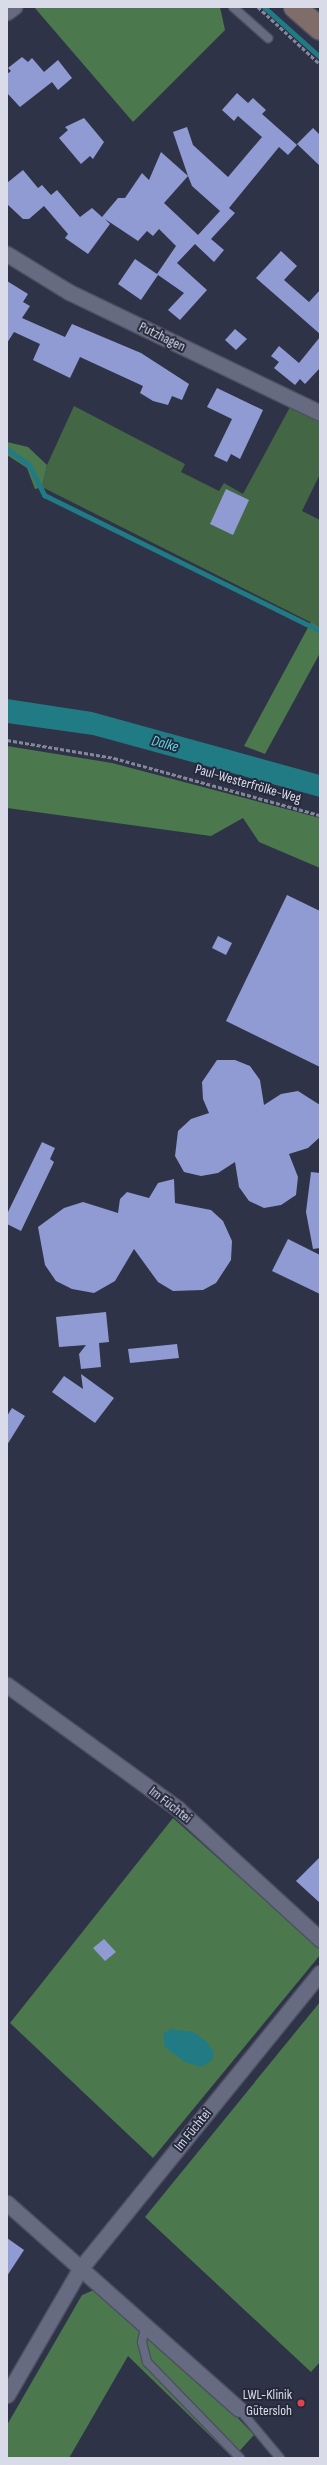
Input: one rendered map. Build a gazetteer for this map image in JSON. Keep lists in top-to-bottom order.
{
  "streets": {
    "street": ["Putzhagen", "Im Füchtei"],
    "path": ["Paul-Westerfrölke-Weg"]
  },
  "water": ["Dalke"],
  "places": ["LWL-Klinik Gütersloh"]
}
